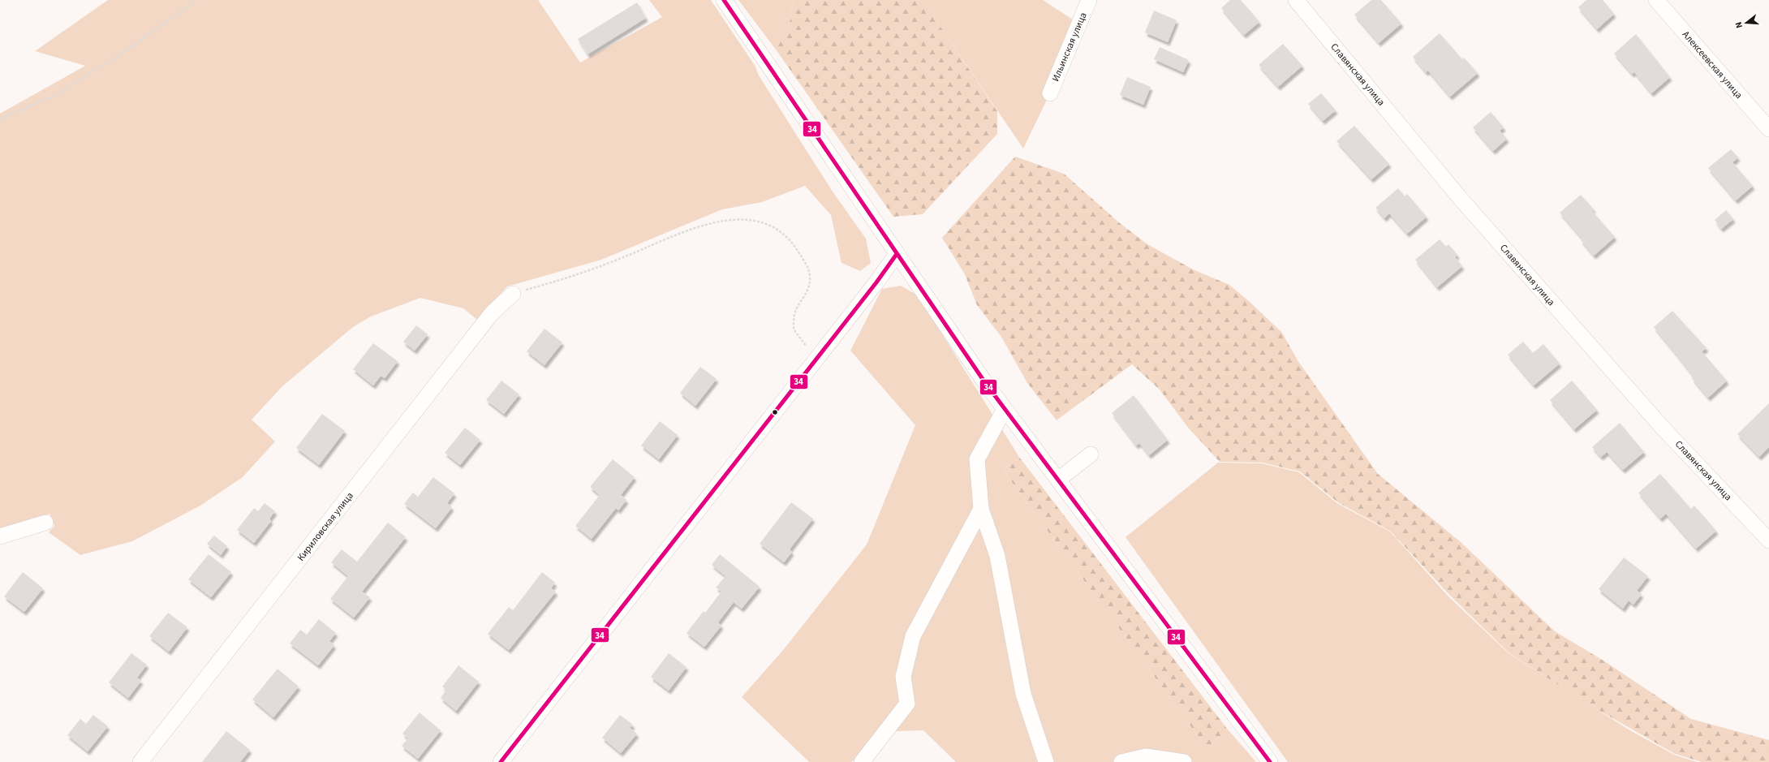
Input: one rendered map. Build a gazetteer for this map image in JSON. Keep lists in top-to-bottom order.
{
  "streets": {
    "street": [
      "Ильинская улица",
      "Алексеевская улица",
      "Славянская улица",
      "Кириловская улица"
    ]
  },
  "lines": ["transit line 34"],
  "north": "left"
}
